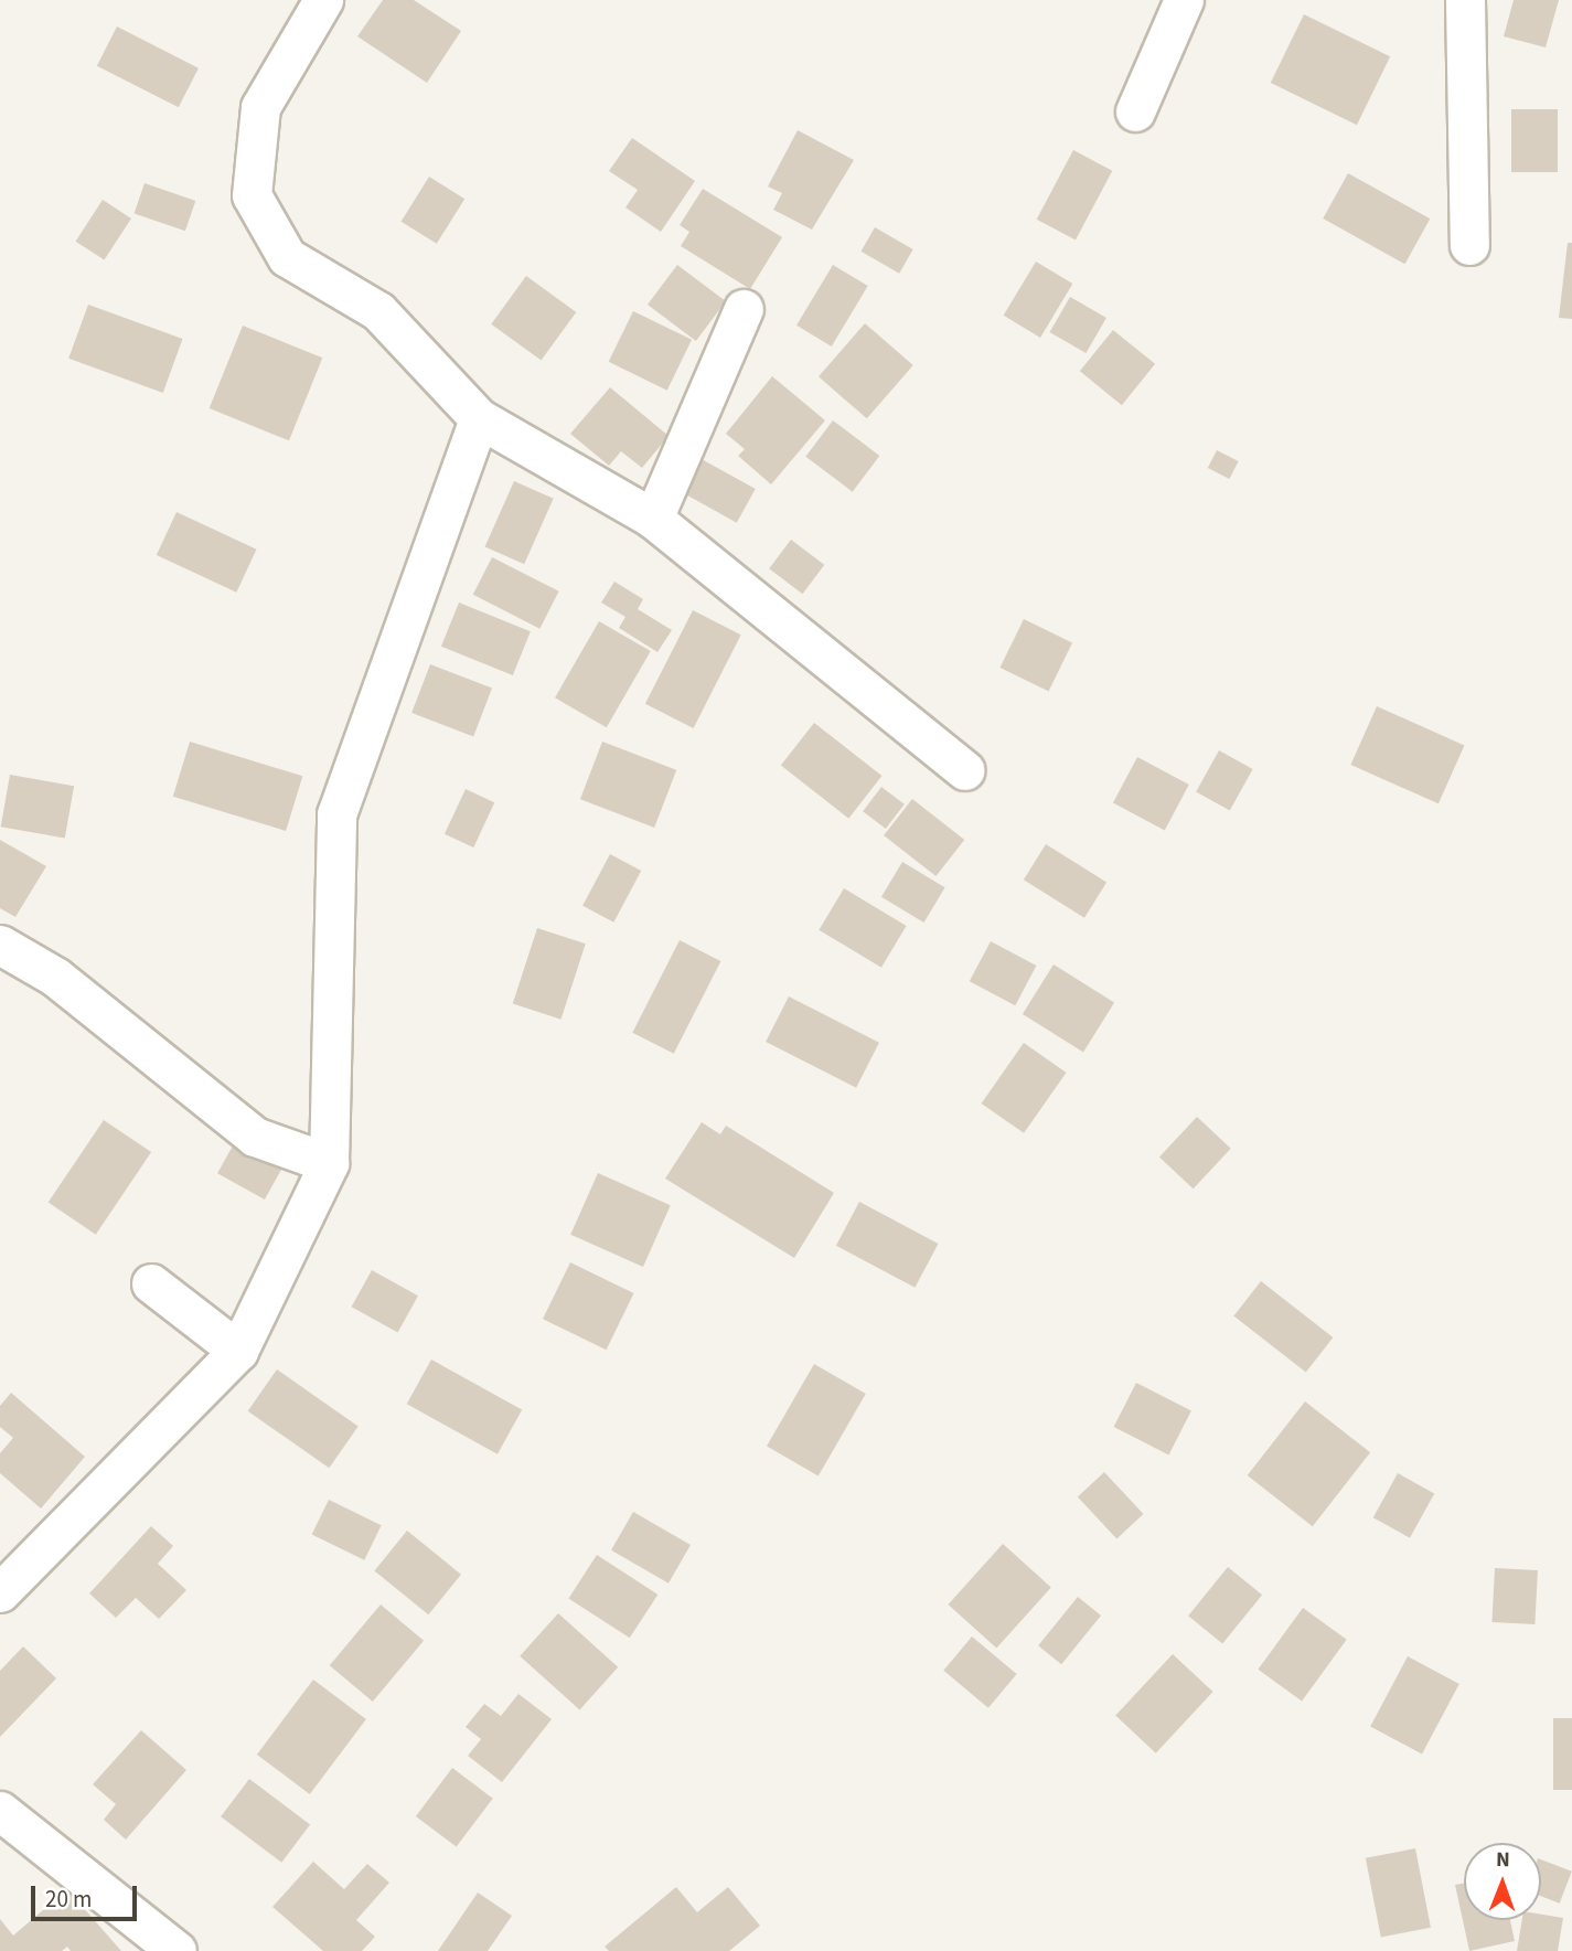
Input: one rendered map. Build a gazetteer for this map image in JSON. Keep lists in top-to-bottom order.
{
  "scale_bar": "20 m",
  "north": "top"
}
